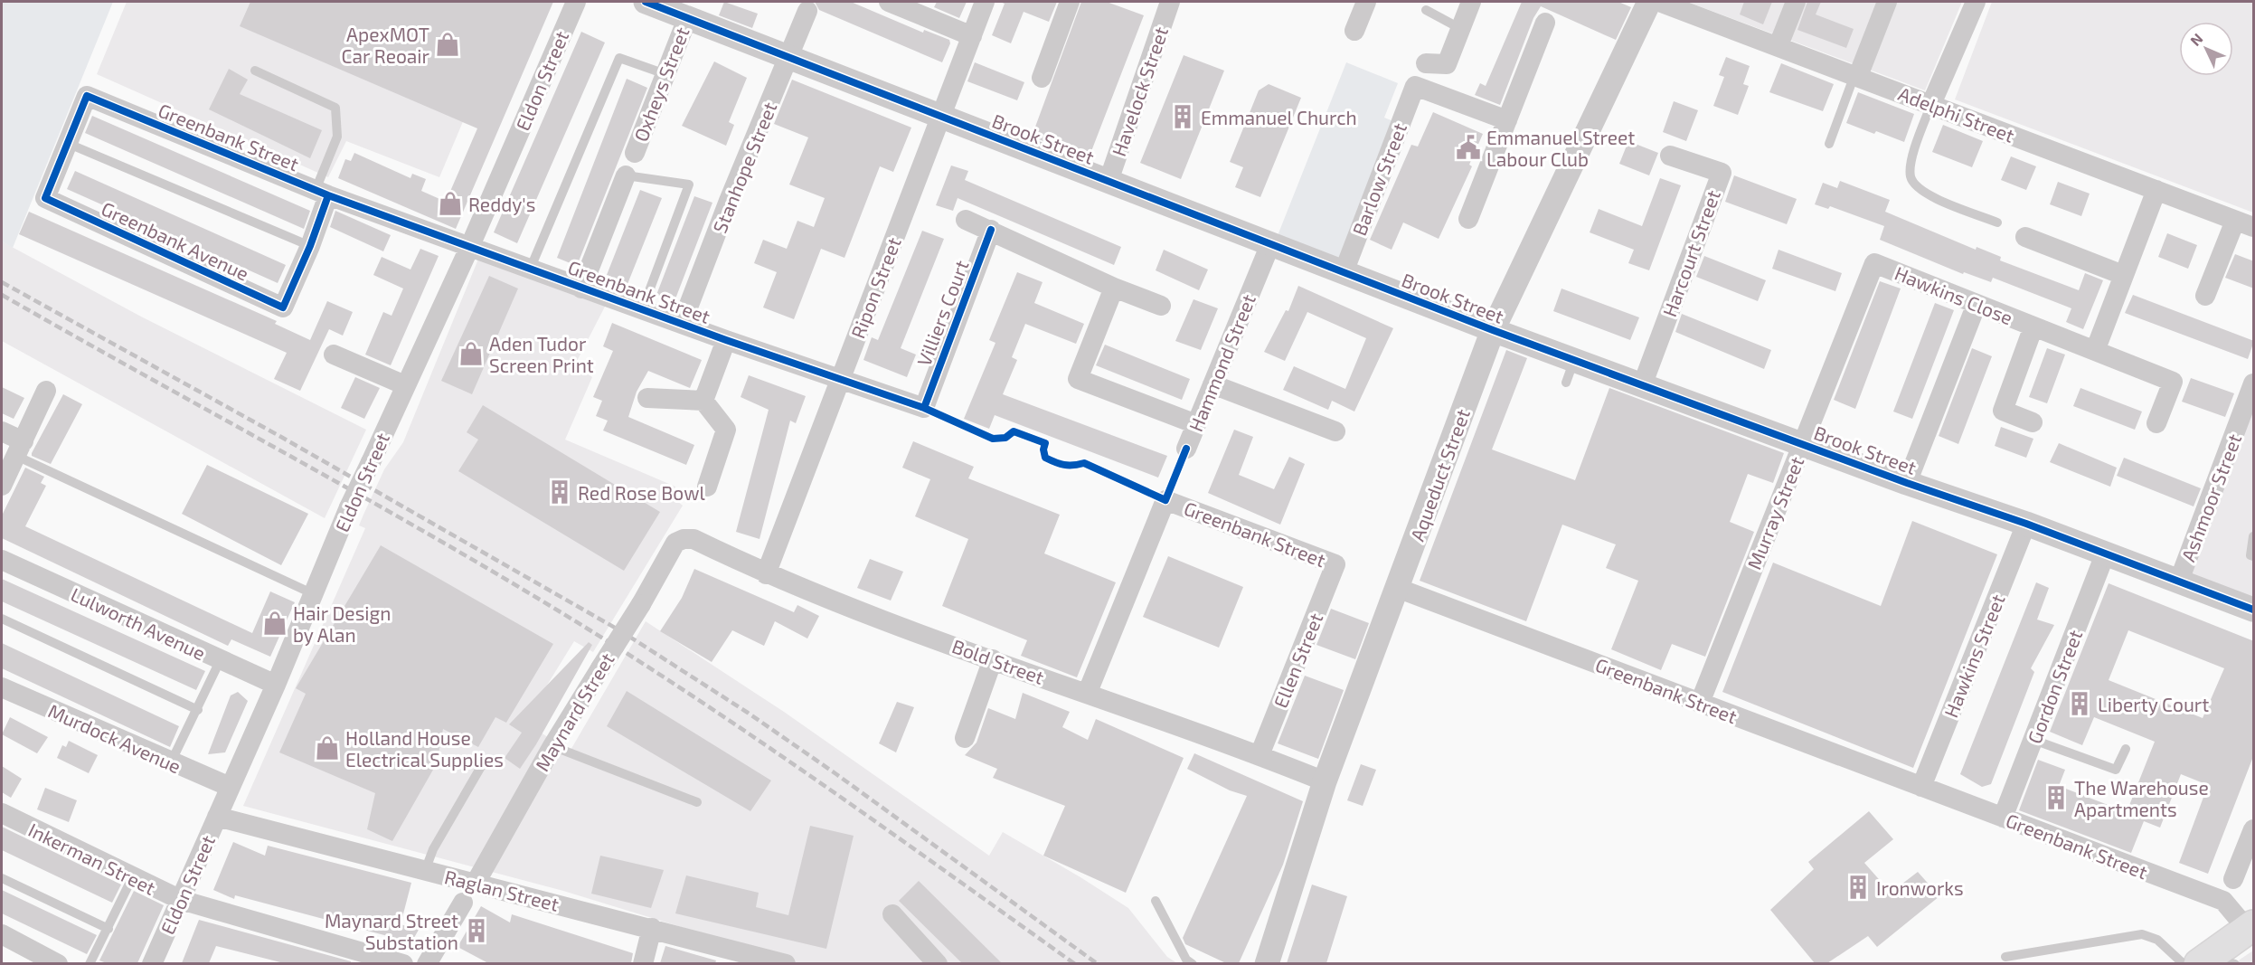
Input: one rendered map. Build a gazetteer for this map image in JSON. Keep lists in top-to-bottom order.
{
  "streets": {
    "street": [
      "Eldon Street",
      "Oxheys Street",
      "Havelock Street",
      "Adelphi Street",
      "Greenbank Street",
      "Brook Street",
      "Stanhope Street",
      "Barlow Street",
      "Greenbank Avenue",
      "Harcourt Street",
      "Ripon Street",
      "Hawkins Close",
      "Villiers Court",
      "Hammond Street",
      "Aqueduct Street",
      "Ashmoor Street",
      "Murray Street",
      "Lulworth Avenue",
      "Hawkins Street",
      "Ellen Street",
      "Bold Street",
      "Gordon Street",
      "Maynard Street",
      "Murdock Avenue",
      "Inkerman Street",
      "Raglan Street"
    ]
  },
  "crossings": [
    ["Eldon Street", "Greenbank Street"],
    ["Eldon Street", "Lulworth Avenue"],
    ["Eldon Street", "Murdock Avenue"],
    ["Eldon Street", "Inkerman Street"],
    ["Eldon Street", "Raglan Street"],
    ["Oxheys Street", "Brook Street"],
    ["Havelock Street", "Brook Street"],
    ["Greenbank Street", "Stanhope Street"],
    ["Greenbank Street", "Greenbank Avenue"],
    ["Greenbank Street", "Ripon Street"],
    ["Greenbank Street", "Villiers Court"],
    ["Greenbank Street", "Aqueduct Street"],
    ["Greenbank Street", "Murray Street"],
    ["Greenbank Street", "Hawkins Street"],
    ["Greenbank Street", "Ellen Street"],
    ["Greenbank Street", "Bold Street"],
    ["Greenbank Street", "Gordon Street"],
    ["Brook Street", "Stanhope Street"],
    ["Brook Street", "Barlow Street"],
    ["Brook Street", "Harcourt Street"],
    ["Brook Street", "Ripon Street"],
    ["Brook Street", "Hammond Street"],
    ["Brook Street", "Aqueduct Street"],
    ["Brook Street", "Ashmoor Street"],
    ["Brook Street", "Murray Street"],
    ["Brook Street", "Hawkins Street"],
    ["Brook Street", "Gordon Street"],
    ["Ripon Street", "Bold Street"],
    ["Hawkins Close", "Murray Street"],
    ["Aqueduct Street", "Bold Street"],
    ["Ellen Street", "Bold Street"],
    ["Bold Street", "Maynard Street"],
    ["Maynard Street", "Raglan Street"]
  ],
  "places": {
    "shop": [
      "ApexMOT Car Reoair",
      "Reddy's",
      "Aden Tudor Screen Print",
      "Hair Design by Alan",
      "Holland House Electrical Supplies"
    ],
    "building": [
      "Emmanuel Church",
      "Red Rose Bowl",
      "Liberty Court",
      "The Warehouse Apartments",
      "Ironworks",
      "Maynard Street Substation"
    ],
    "public building": ["Emmanuel Street Labour Club"]
  },
  "north": "top left"
}
